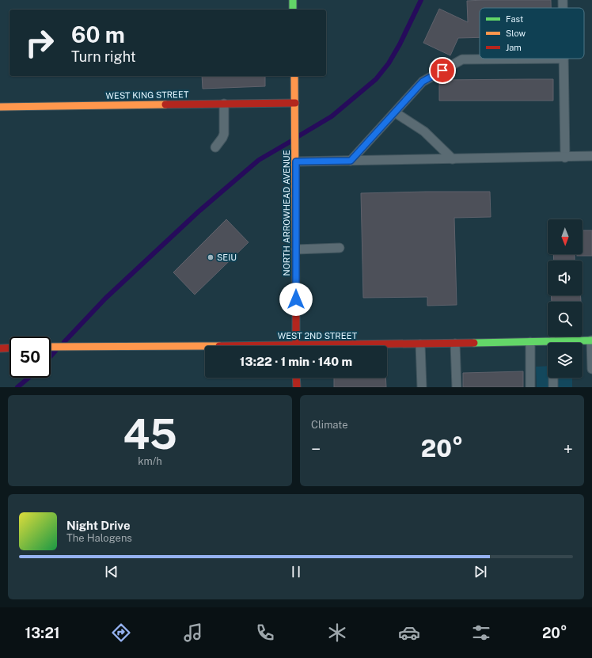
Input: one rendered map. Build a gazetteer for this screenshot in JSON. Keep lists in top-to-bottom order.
{
  "streets": {
    "main road": ["WEST KING STREET", "NORTH ARROWHEAD AVENUE", "WEST 2ND STREET"]
  },
  "crossings": [
    ["WEST KING STREET", "NORTH ARROWHEAD AVENUE"]
  ],
  "places": ["SEIU"],
  "legend": ["Fast", "Slow", "Jam"],
  "north": "bottom",
  "page": {
    "turn": ["60 m", "Turn right"],
    "limit": "50",
    "trip": "13:22 · 1 min · 140 m",
    "tile": [
      ["45", "km/h"],
      "Climate"
    ],
    "heat": ["−", "20°", "+"],
    "song": ["Night Drive", "The Halogens"],
    "tabs": ["13:21", "20°"]
  }
}
